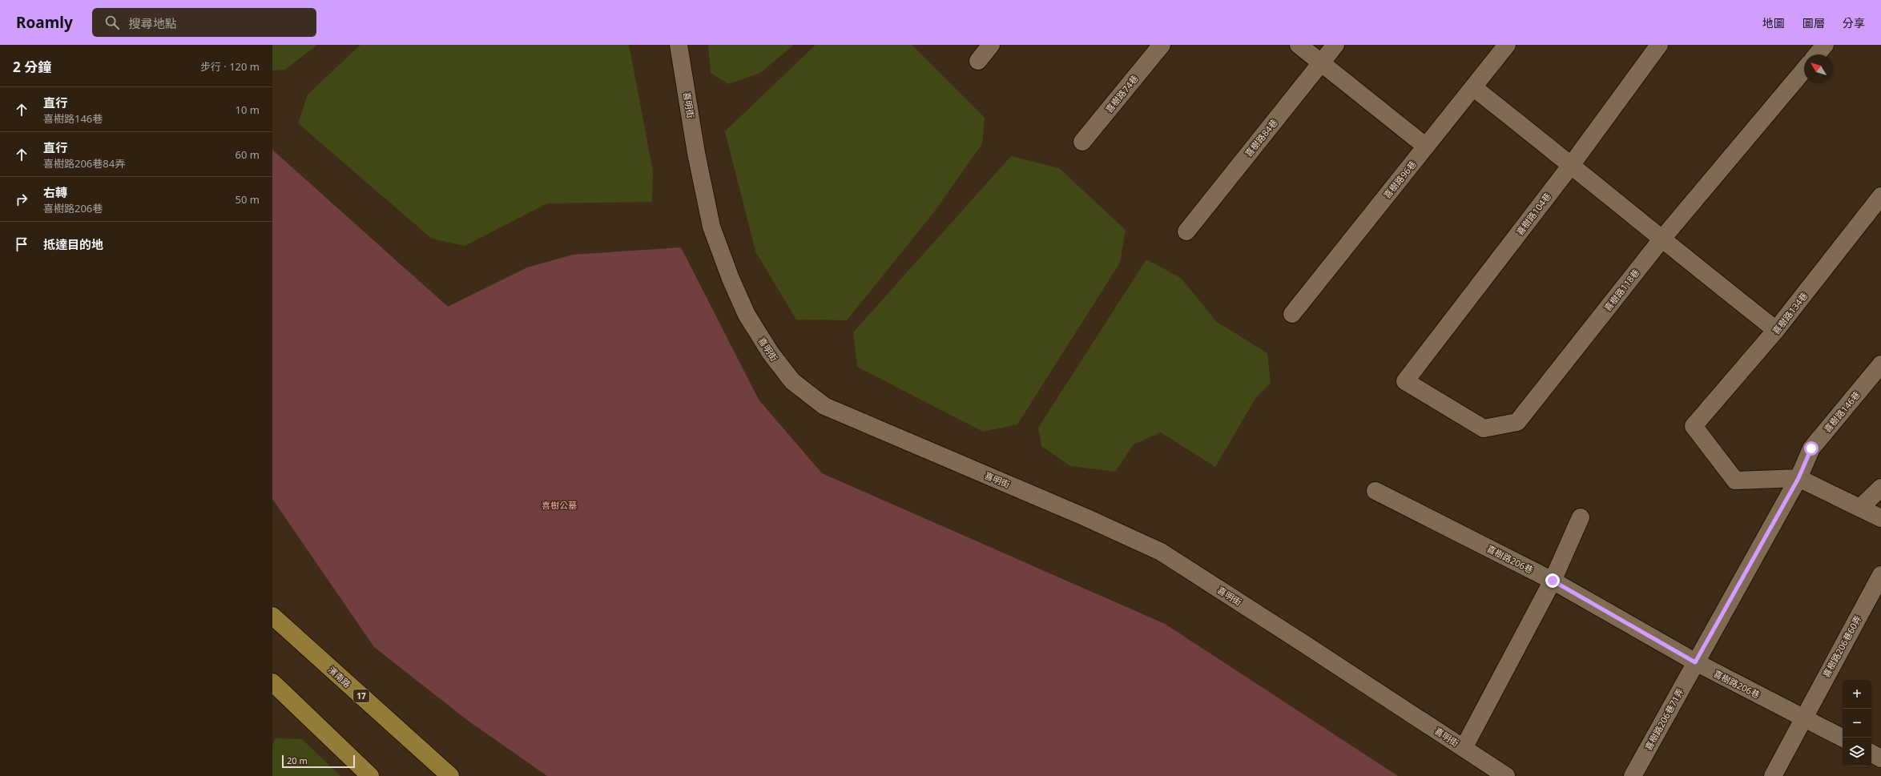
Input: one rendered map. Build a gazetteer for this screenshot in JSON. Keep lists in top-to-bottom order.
{
  "streets": {
    "main road": ["濱南路", "17"],
    "street": [
      "喜樹路74巷",
      "喜明街",
      "喜樹路84巷",
      "喜樹路96巷",
      "喜樹路104巷",
      "喜樹路118巷",
      "喜樹路134巷",
      "喜樹路146巷",
      "喜樹路206巷",
      "喜樹路206巷60弄",
      "喜樹路206巷71弄"
    ]
  },
  "crossings": [
    ["喜樹路104巷", "喜樹路118巷"],
    ["喜樹路134巷", "喜樹路146巷"],
    ["喜樹路146巷", "喜樹路206巷"],
    ["喜樹路146巷", "喜樹路206巷71弄"],
    ["喜樹路206巷", "喜樹路206巷60弄"],
    ["喜樹路206巷", "喜樹路206巷71弄"]
  ],
  "parks": ["喜樹公墓"],
  "scale_bar": "20 m",
  "north": "top left",
  "page": {
    "header": "Roamly",
    "search": "搜尋地點",
    "nav": ["地圖", "圖層", "分享"],
    "heading": ["2 分鐘", "步行 · 120 m"],
    "list": [
      ["直行", "喜樹路146巷", "10 m"],
      ["直行", "喜樹路206巷84弄", "60 m"],
      ["右轉", "喜樹路206巷", "50 m"],
      "抵達目的地"
    ],
    "map_buttons": ["+", "−"],
    "scale": "20 m"
  }
}
